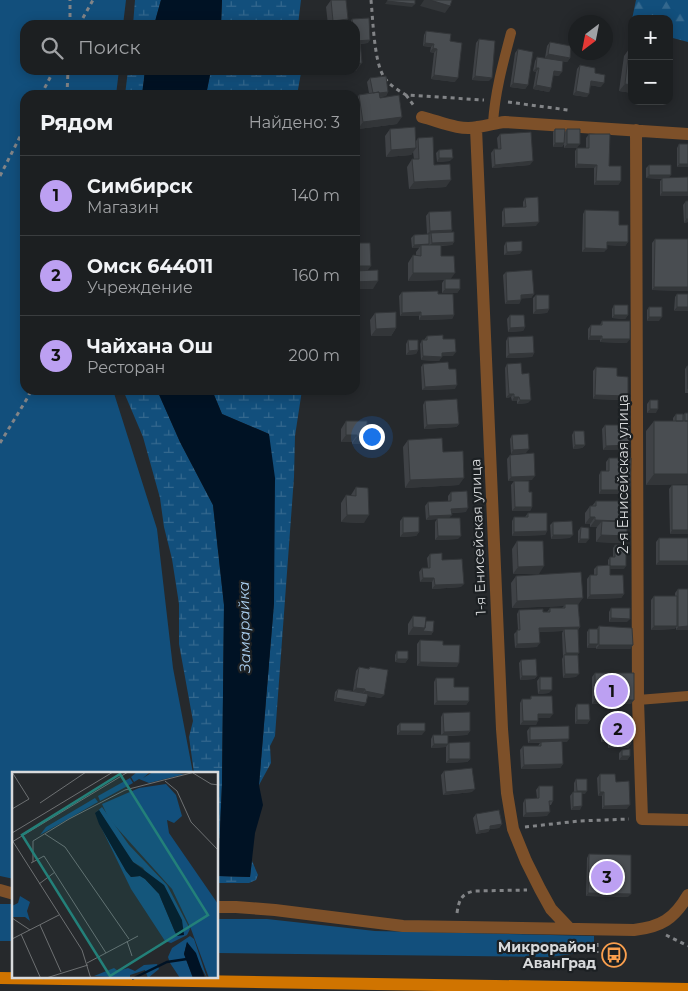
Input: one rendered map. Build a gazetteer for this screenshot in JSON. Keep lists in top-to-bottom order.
{
  "streets": {
    "street": ["2-я Енисейская улица", "1-я Енисейская улица"]
  },
  "water": ["Замарайка"],
  "places": {
    "bus stop": ["Микрорайон АванГрад"]
  },
  "north": "bottom left",
  "page": {
    "map_buttons": ["+", "−"],
    "search": "Поиск",
    "heading": ["Рядом", "Найдено: 3"],
    "list": [
      {
        "mark": "1",
        "name": "Симбирск",
        "note": "Магазин",
        "value": "140 m"
      },
      {
        "mark": "2",
        "name": "Омск 644011",
        "note": "Учреждение",
        "value": "160 m"
      },
      {
        "mark": "3",
        "name": "Чайхана Ош",
        "note": "Ресторан",
        "value": "200 m"
      }
    ],
    "pins": ["1", "2", "3"]
  }
}
